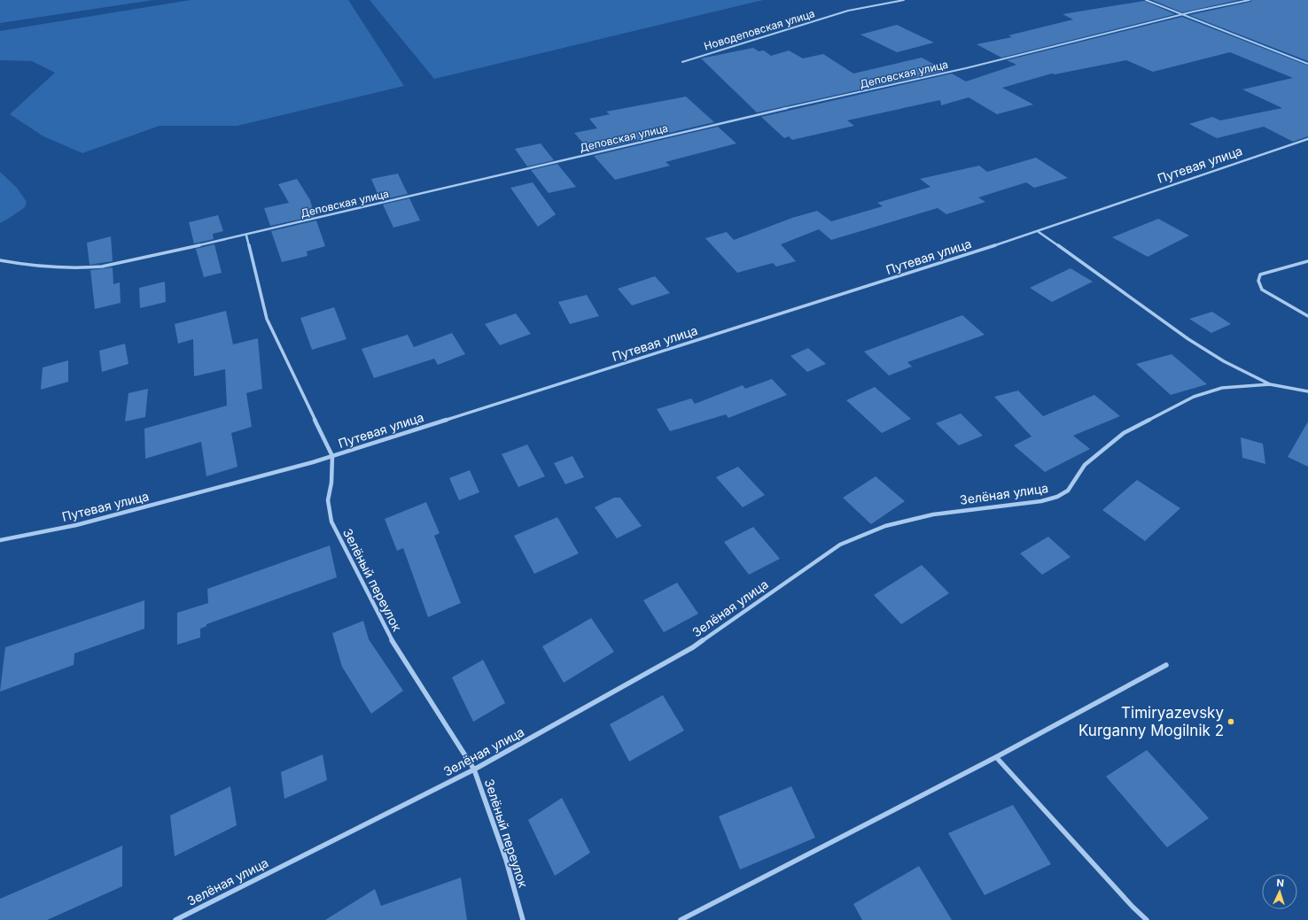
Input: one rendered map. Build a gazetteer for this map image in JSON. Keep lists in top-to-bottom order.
{
  "streets": {
    "street": [
      "Новодеповская улица",
      "Деповская улица",
      "Путевая улица",
      "Зелёная улица",
      "Зелёный переулок"
    ]
  },
  "crossings": [
    ["Деповская улица", "Зелёный переулок"],
    ["Путевая улица", "Зелёный переулок"],
    ["Зелёная улица", "Зелёный переулок"]
  ],
  "places": ["Timiryazevsky Kurganny Mogilnik 2"],
  "north": "top"
}
